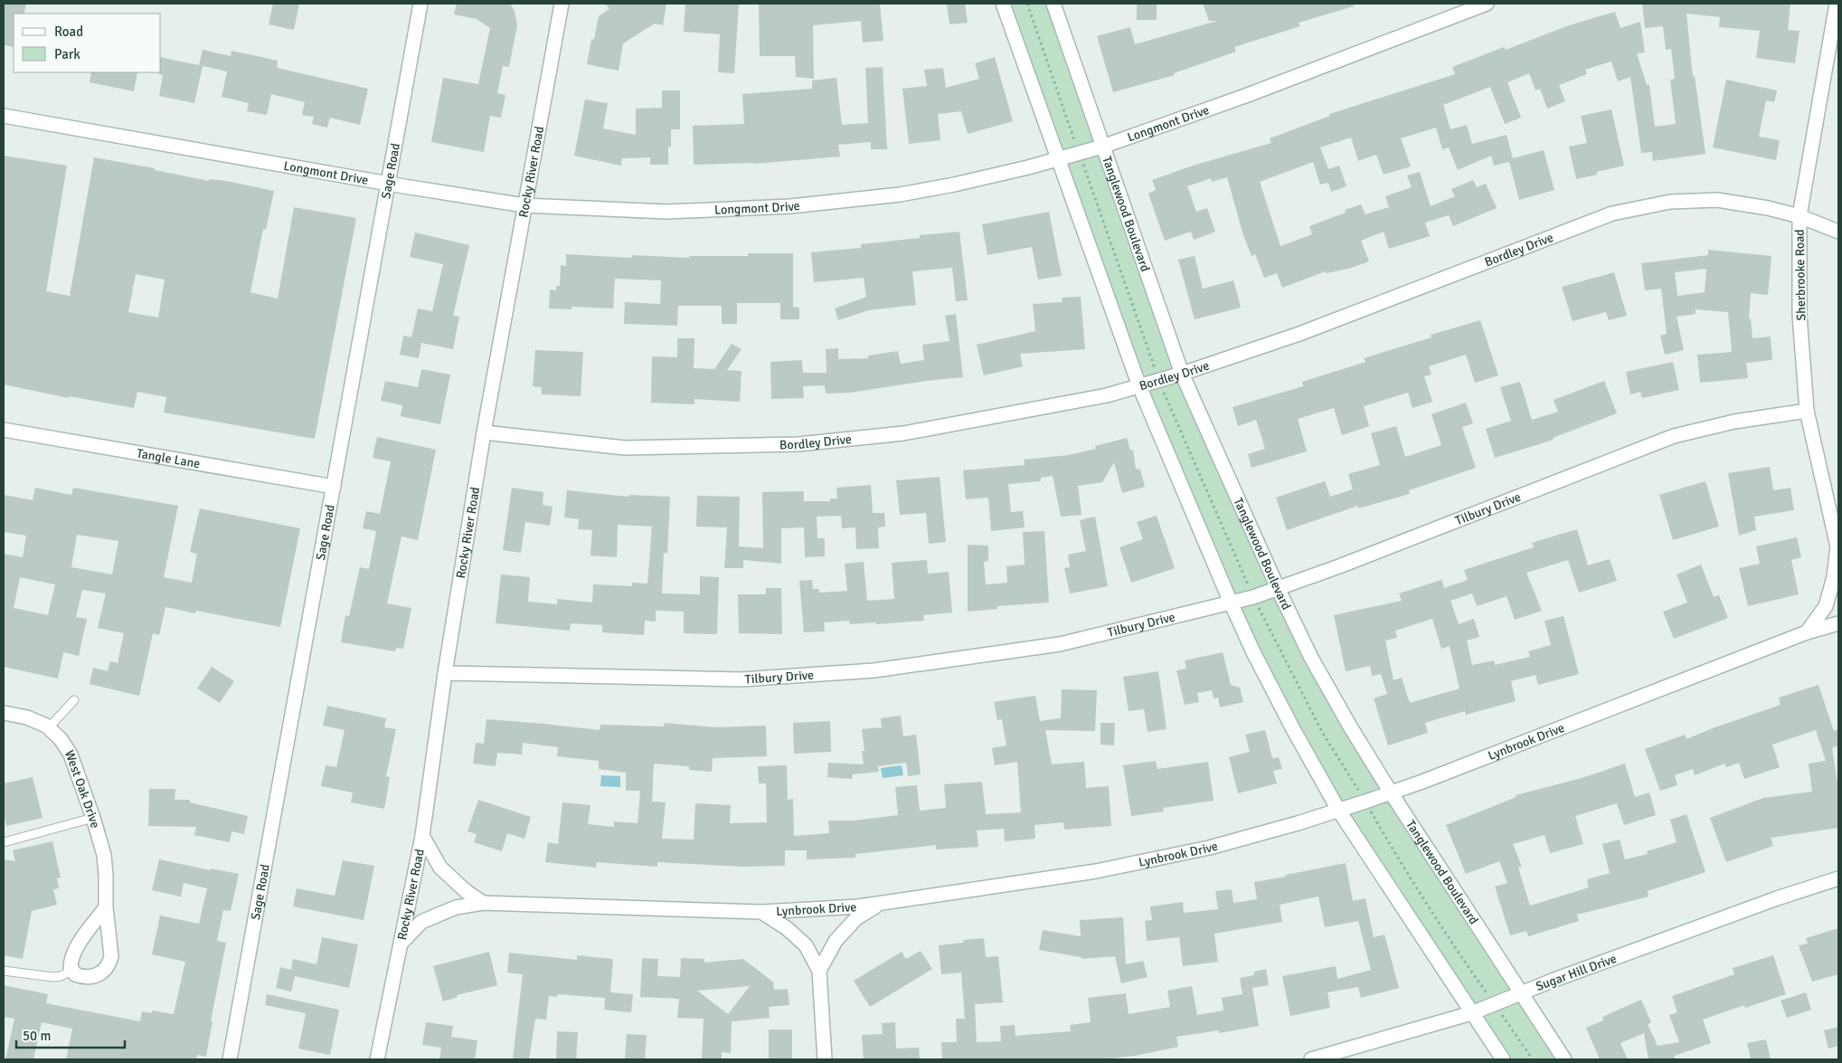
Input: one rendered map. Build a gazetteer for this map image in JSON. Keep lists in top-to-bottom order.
{
  "streets": {
    "street": [
      "Longmont Drive",
      "Sage Road",
      "Rocky River Road",
      "Tanglewood Boulevard",
      "Bordley Drive",
      "Sherbrooke Road",
      "Tangle Lane",
      "Tilbury Drive",
      "Lynbrook Drive",
      "West Oak Drive",
      "Sugar Hill Drive"
    ]
  },
  "crossings": [
    ["Longmont Drive", "Sage Road"],
    ["Longmont Drive", "Rocky River Road"],
    ["Longmont Drive", "Tanglewood Boulevard"],
    ["Sage Road", "Tangle Lane"],
    ["Rocky River Road", "Bordley Drive"],
    ["Rocky River Road", "Tilbury Drive"],
    ["Rocky River Road", "Lynbrook Drive"],
    ["Tanglewood Boulevard", "Bordley Drive"],
    ["Tanglewood Boulevard", "Tilbury Drive"],
    ["Tanglewood Boulevard", "Lynbrook Drive"],
    ["Tanglewood Boulevard", "Sugar Hill Drive"],
    ["Bordley Drive", "Sherbrooke Road"],
    ["Sherbrooke Road", "Tilbury Drive"],
    ["Sherbrooke Road", "Lynbrook Drive"]
  ],
  "legend": ["Road", "Park"],
  "scale_bar": "50 m"
}
